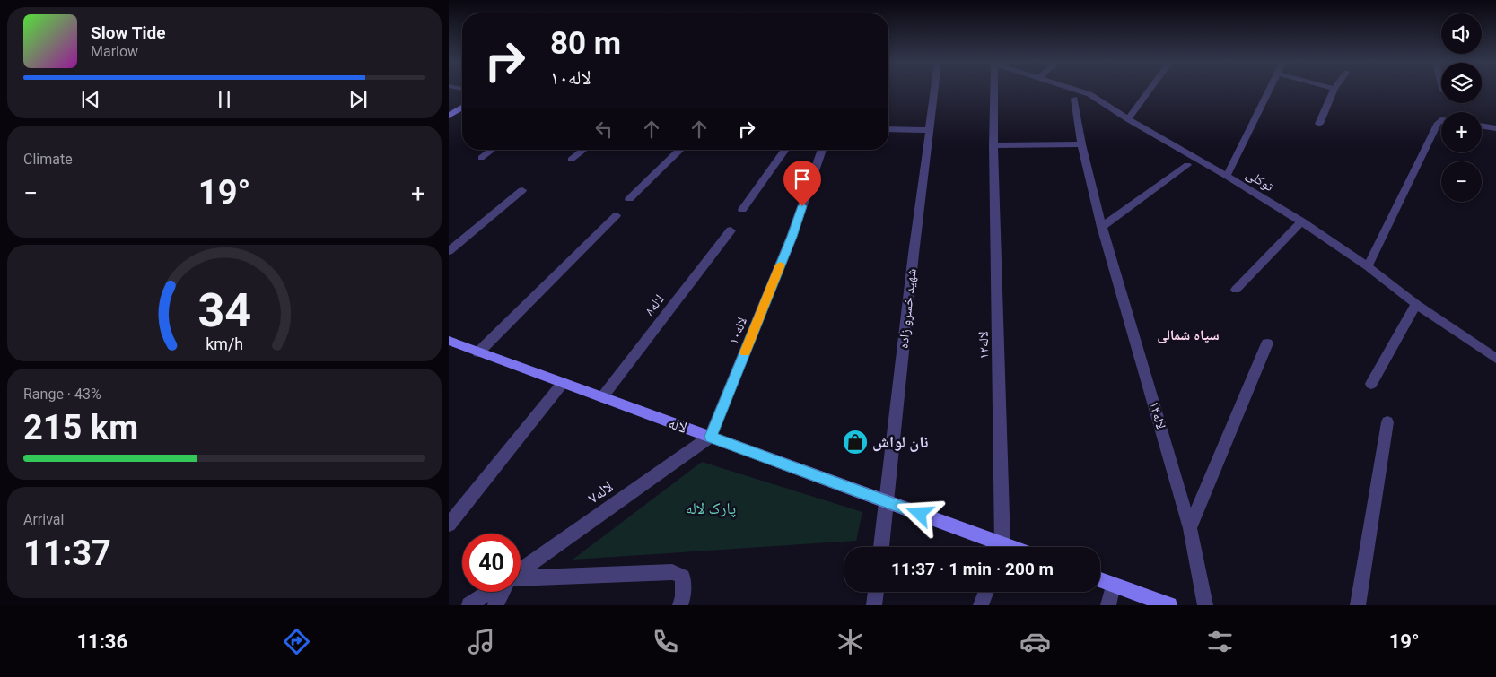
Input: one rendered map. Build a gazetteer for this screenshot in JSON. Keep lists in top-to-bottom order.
{
  "streets": {
    "street": [
      "توکلی",
      "لاله۸",
      "شهید خسرو زاده",
      "لاله۱۰",
      "لاله۱۲",
      "لاله۱۴",
      "لاله",
      "لاله۷"
    ]
  },
  "crossings": [
    ["لاله۸", "لاله"],
    ["شهید خسرو زاده", "لاله"],
    ["لاله۱۰", "لاله"],
    ["لاله۱۰", "لاله۷"],
    ["لاله", "لاله۷"]
  ],
  "districts": ["سپاه شمالی"],
  "parks": ["پارک لاله"],
  "places": {
    "shop": ["نان لواش"]
  },
  "page": {
    "map_buttons": ["+", "−"],
    "turn": ["80 m", "لاله۱۰"],
    "song": ["Slow Tide", "Marlow"],
    "tile": [
      "Climate",
      ["Range · 43%", "215 km"],
      ["Arrival", "11:37"]
    ],
    "heat": ["−", "19°", "+"],
    "limit": "40",
    "trip": "11:37 · 1 min · 200 m",
    "tabs": ["11:36", "19°"],
    "gauge": ["34", "km/h"]
  }
}
